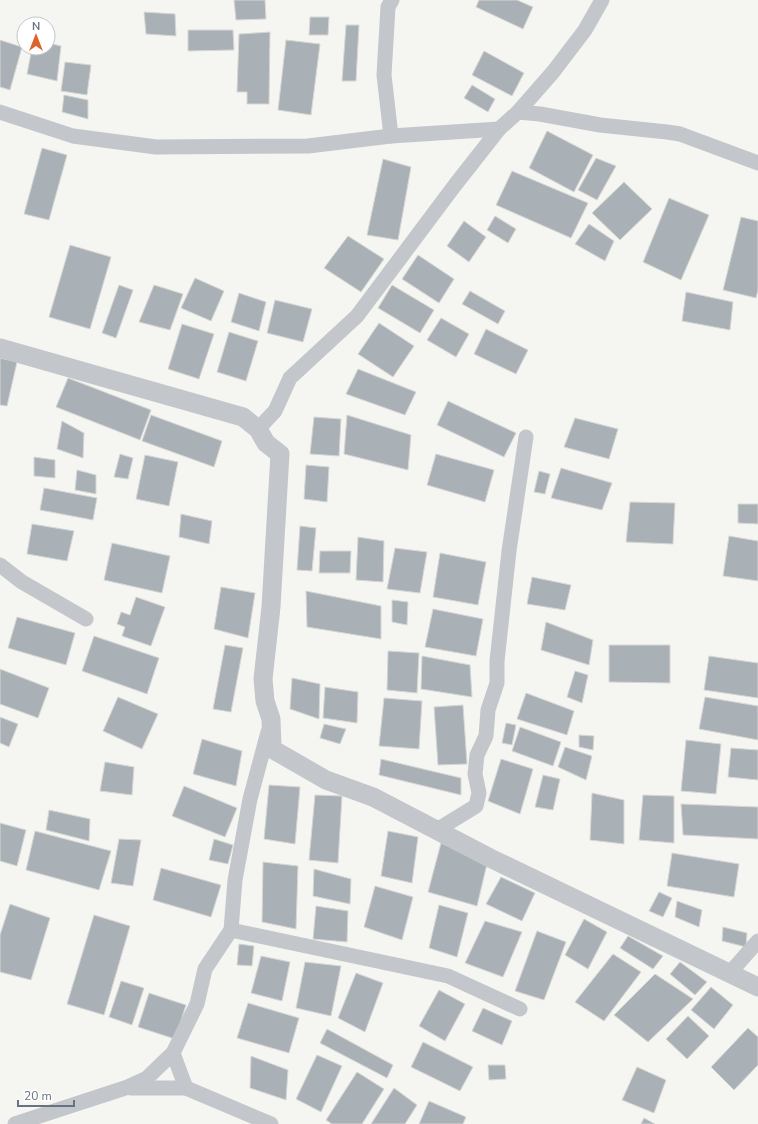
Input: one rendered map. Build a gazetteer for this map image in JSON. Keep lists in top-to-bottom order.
{
  "scale_bar": "20 m",
  "north": "top"
}
